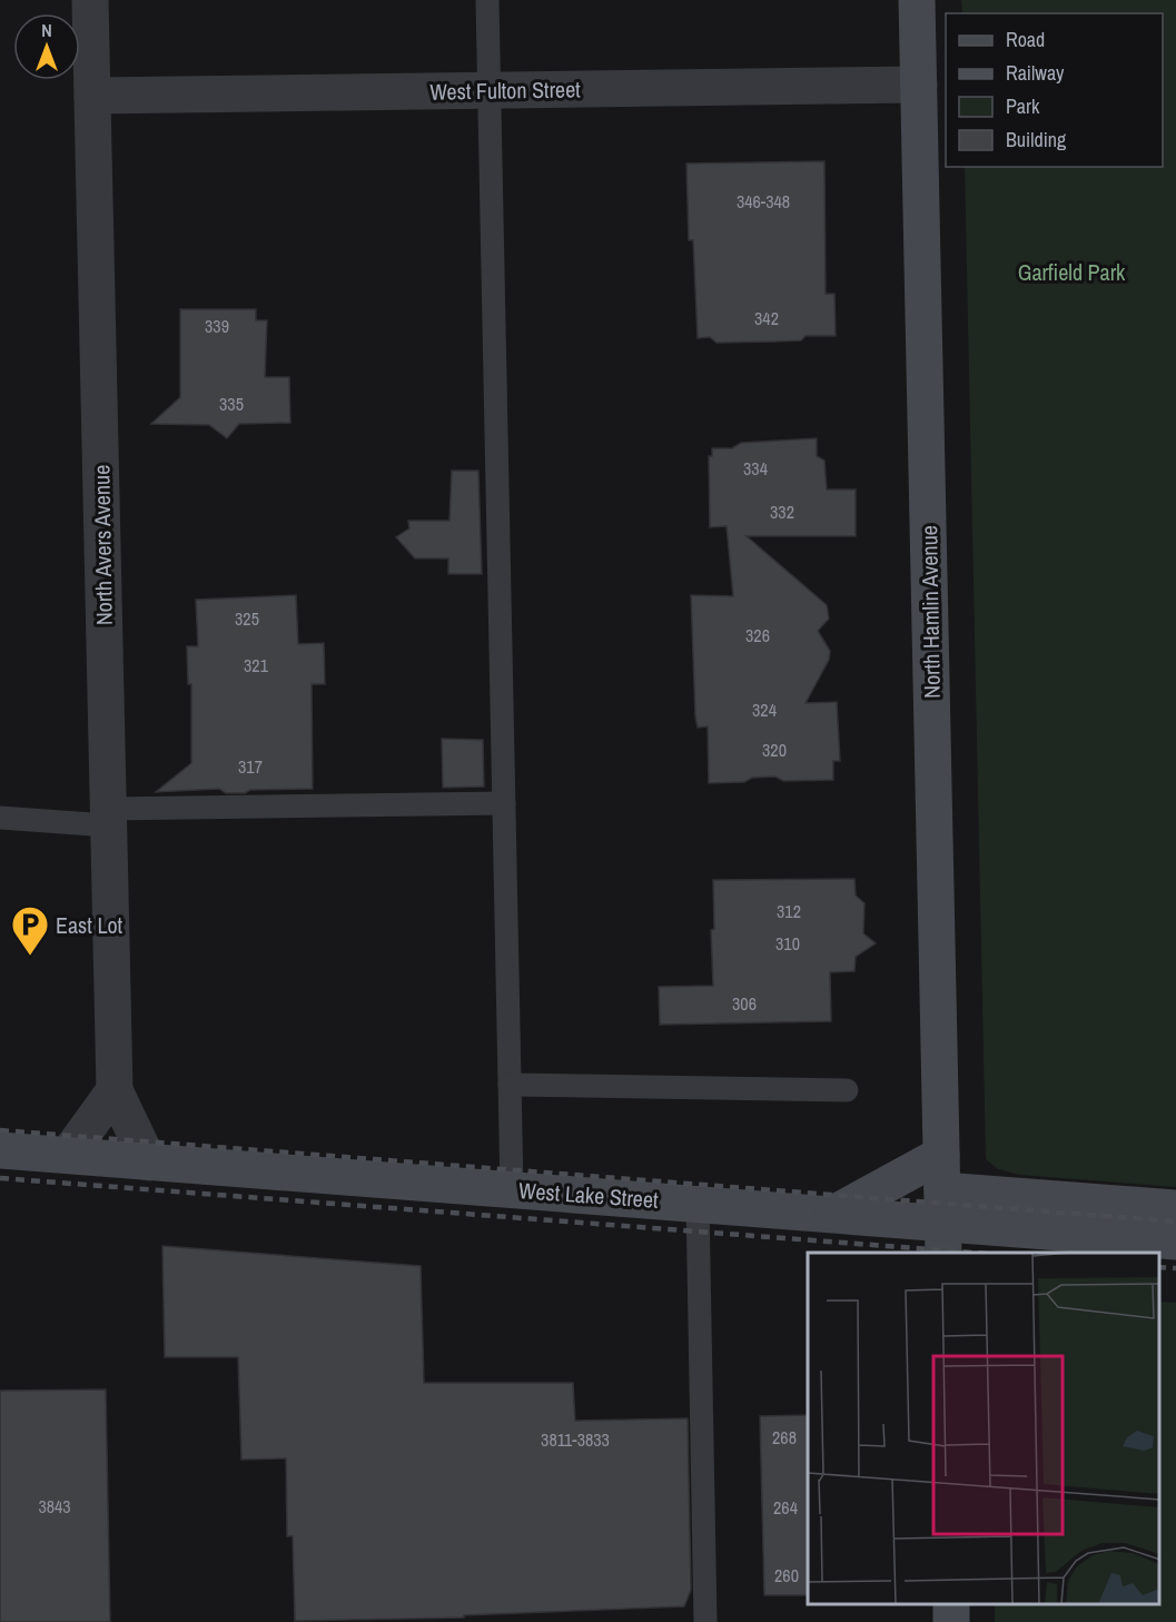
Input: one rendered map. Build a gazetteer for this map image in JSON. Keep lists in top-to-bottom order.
{
  "streets": {
    "main road": ["North Hamlin Avenue", "West Lake Street"],
    "street": ["West Fulton Street", "North Avers Avenue"]
  },
  "crossings": [
    ["West Fulton Street", "North Avers Avenue"],
    ["West Fulton Street", "North Hamlin Avenue"],
    ["North Avers Avenue", "West Lake Street"],
    ["North Hamlin Avenue", "West Lake Street"]
  ],
  "parks": ["Garfield Park"],
  "places": {
    "parking": ["East Lot"]
  },
  "house_numbers": [
    "346-348",
    "342",
    "339",
    "335",
    "334",
    "332",
    "325",
    "326",
    "321",
    "324",
    "320",
    "317",
    "312",
    "310",
    "306",
    "268",
    "3811-3833",
    "3843",
    "264",
    "260"
  ],
  "legend": [
    "Road",
    "Railway",
    "Park",
    "Building"
  ],
  "north": "top"
}
